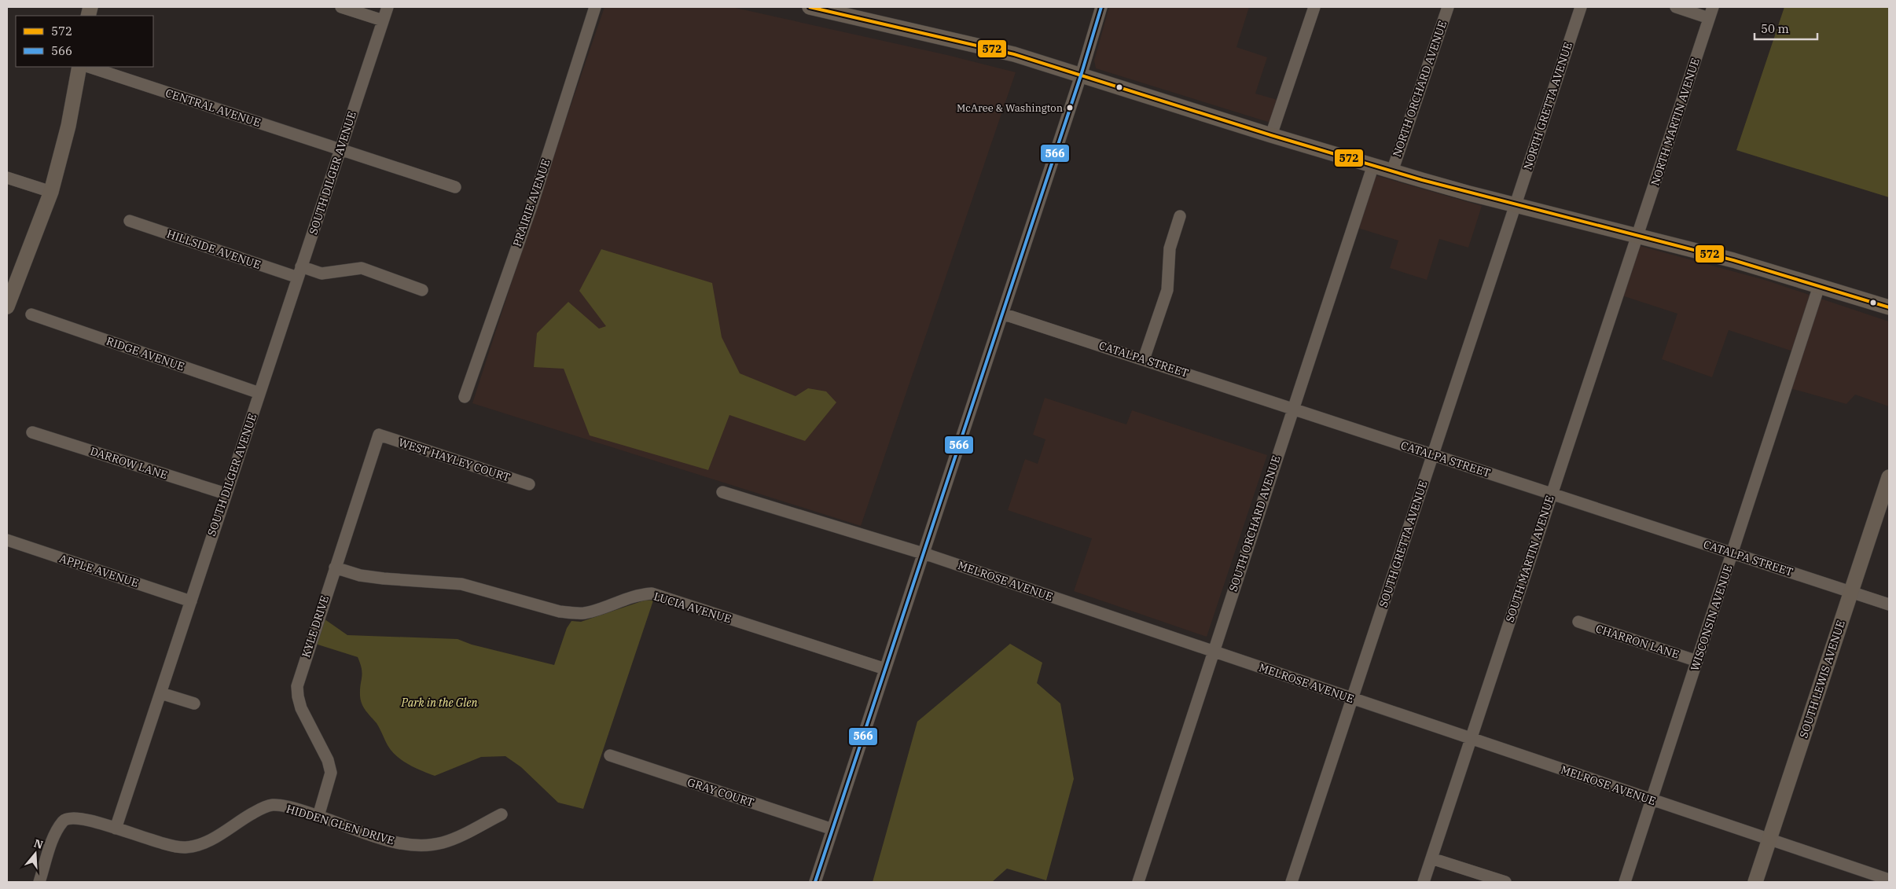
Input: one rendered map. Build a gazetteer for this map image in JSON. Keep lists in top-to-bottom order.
{
  "streets": {
    "main road": ["SOUTH LEWIS AVENUE"],
    "street": [
      "NORTH ORCHARD AVENUE",
      "NORTH GRETTA AVENUE",
      "CENTRAL AVENUE",
      "NORTH MARTIN AVENUE",
      "SOUTH DILGER AVENUE",
      "PRAIRIE AVENUE",
      "HILLSIDE AVENUE",
      "RIDGE AVENUE",
      "CATALPA STREET",
      "WEST HAYLEY COURT",
      "DARROW LANE",
      "SOUTH ORCHARD AVENUE",
      "SOUTH GRETTA AVENUE",
      "SOUTH MARTIN AVENUE",
      "APPLE AVENUE",
      "MELROSE AVENUE",
      "LUCIA AVENUE",
      "WISCONSIN AVENUE",
      "KYLE DRIVE",
      "CHARRON LANE",
      "GRAY COURT",
      "HIDDEN GLEN DRIVE"
    ]
  },
  "crossings": [
    ["NORTH GRETTA AVENUE", "SOUTH GRETTA AVENUE"],
    ["CENTRAL AVENUE", "SOUTH DILGER AVENUE"],
    ["NORTH MARTIN AVENUE", "SOUTH MARTIN AVENUE"],
    ["SOUTH DILGER AVENUE", "HILLSIDE AVENUE"],
    ["SOUTH DILGER AVENUE", "RIDGE AVENUE"],
    ["SOUTH DILGER AVENUE", "DARROW LANE"],
    ["SOUTH DILGER AVENUE", "APPLE AVENUE"],
    ["SOUTH DILGER AVENUE", "HIDDEN GLEN DRIVE"],
    ["CATALPA STREET", "SOUTH ORCHARD AVENUE"],
    ["CATALPA STREET", "SOUTH GRETTA AVENUE"],
    ["CATALPA STREET", "SOUTH MARTIN AVENUE"],
    ["CATALPA STREET", "WISCONSIN AVENUE"],
    ["CATALPA STREET", "SOUTH LEWIS AVENUE"],
    ["WEST HAYLEY COURT", "KYLE DRIVE"],
    ["SOUTH ORCHARD AVENUE", "MELROSE AVENUE"],
    ["SOUTH GRETTA AVENUE", "MELROSE AVENUE"],
    ["SOUTH MARTIN AVENUE", "MELROSE AVENUE"],
    ["MELROSE AVENUE", "WISCONSIN AVENUE"],
    ["MELROSE AVENUE", "SOUTH LEWIS AVENUE"],
    ["LUCIA AVENUE", "KYLE DRIVE"],
    ["WISCONSIN AVENUE", "CHARRON LANE"],
    ["KYLE DRIVE", "HIDDEN GLEN DRIVE"]
  ],
  "parks": ["Park in the Glen"],
  "places": ["McAree & Washington"],
  "lines": ["transit line 572", "transit line 566"],
  "legend": ["572", "566"],
  "scale_bar": "50 m",
  "north": "top"
}
